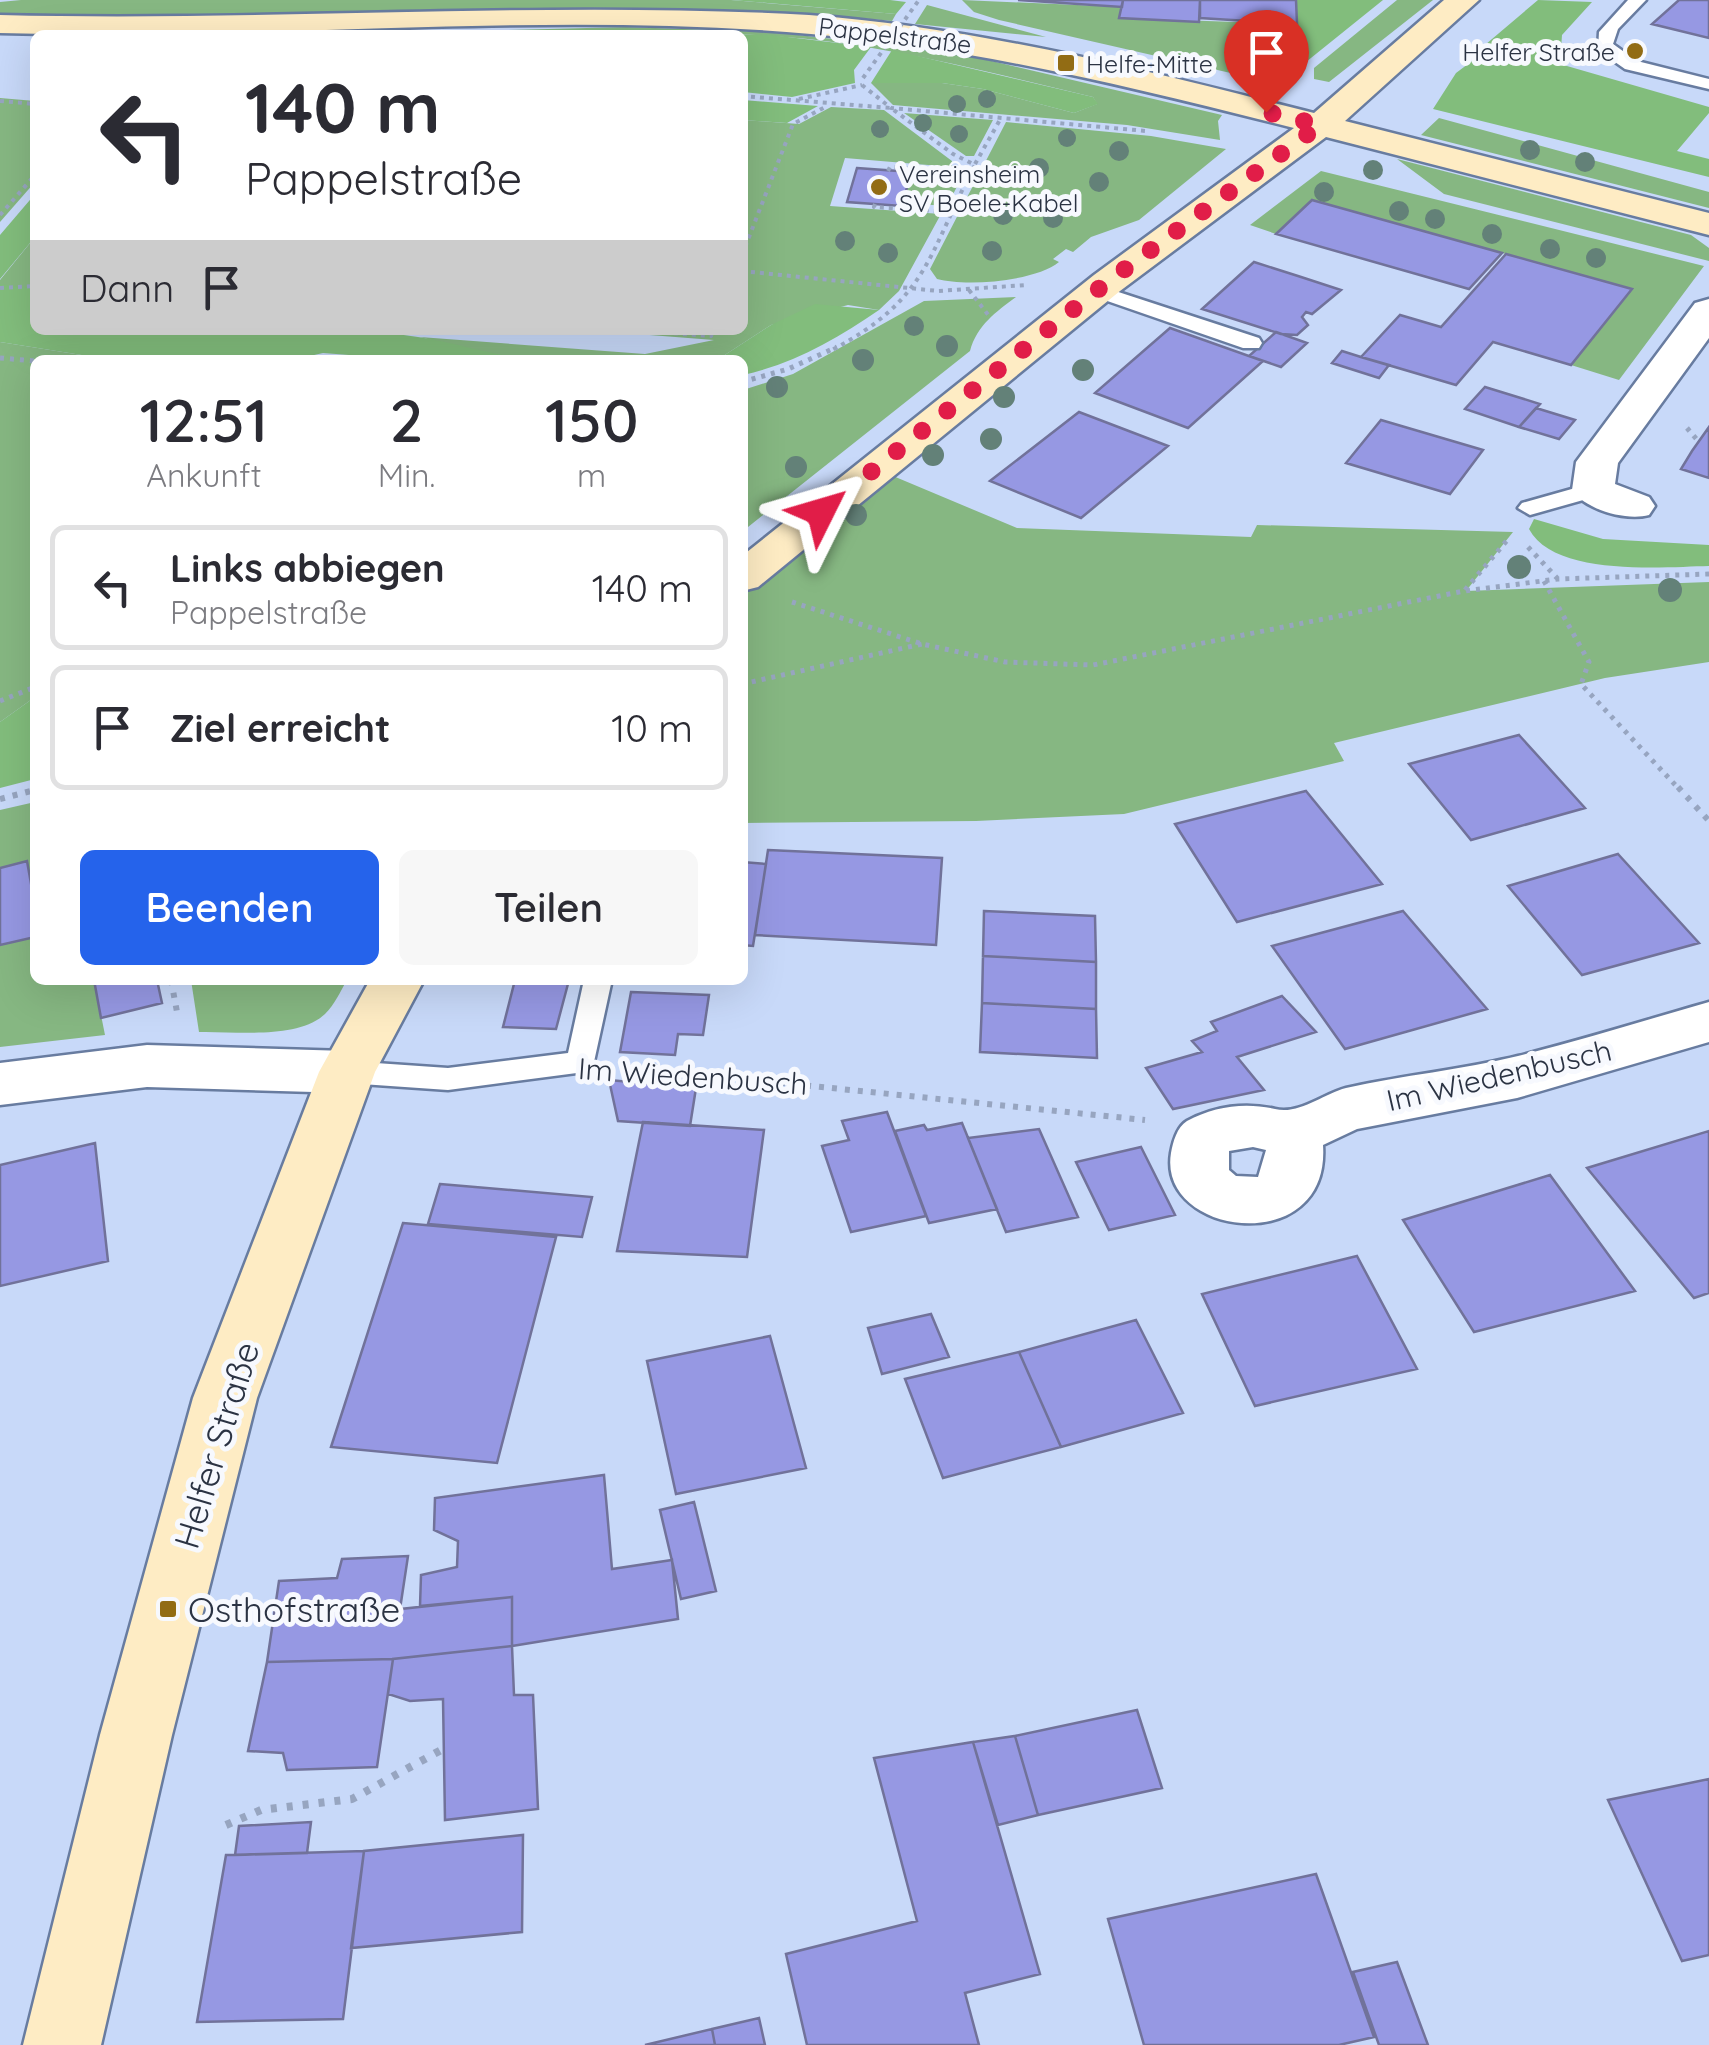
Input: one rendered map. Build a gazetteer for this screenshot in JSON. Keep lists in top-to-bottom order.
{
  "streets": {
    "street": ["Pappelstraße", "Im Wiedenbusch", "Helfer Straße"]
  },
  "crossings": [
    ["Im Wiedenbusch", "Helfer Straße"]
  ],
  "places": {
    "other": ["Helfer Straße", "Vereinsheim SV Boele-Kabel"],
    "transit": ["Helfe-Mitte", "Osthofstraße"]
  },
  "page": {
    "turn": ["140 m", "Pappelstraße"],
    "then": "Dann",
    "eta": [
      "12:51",
      "Ankunft",
      "2",
      "Min.",
      "150",
      "m"
    ],
    "list": [
      {
        "name": "Links abbiegen",
        "note": "Pappelstraße",
        "value": "140 m"
      },
      {
        "name": "Ziel erreicht",
        "value": "10 m"
      }
    ],
    "buttons": ["Beenden", "Teilen"]
  }
}
